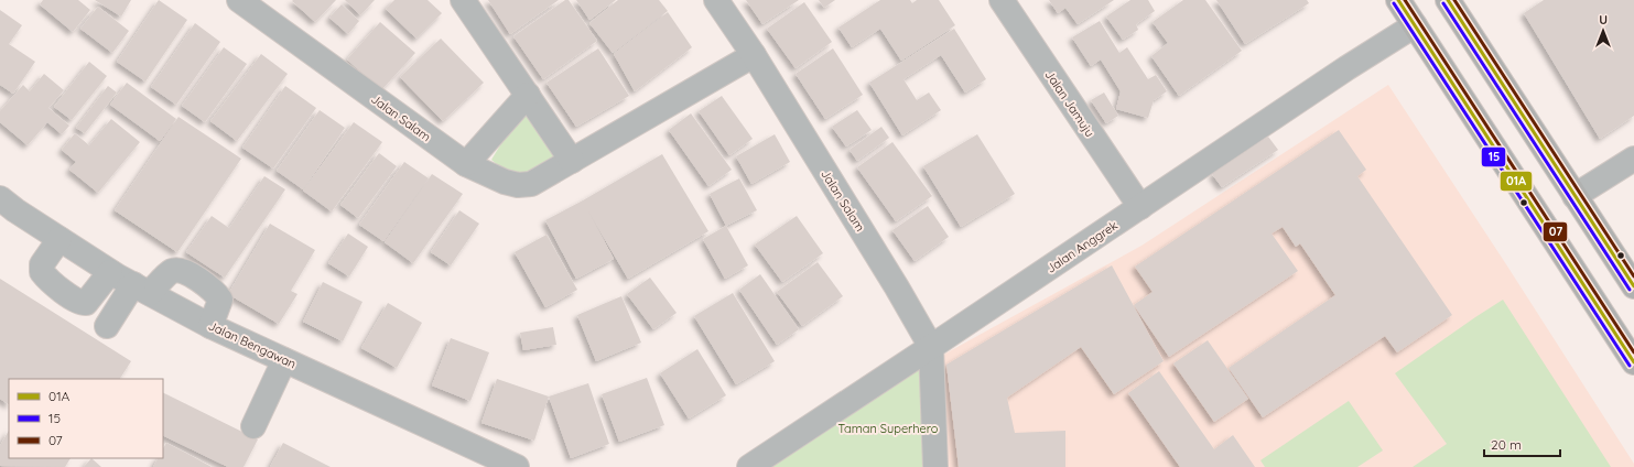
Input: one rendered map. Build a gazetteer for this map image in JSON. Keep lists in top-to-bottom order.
{
  "streets": {
    "street": [
      "Jalan Jamuju",
      "Jalan Salam",
      "Jalan Anggrek",
      "Jalan Bengawan"
    ]
  },
  "crossings": [
    ["Jalan Jamuju", "Jalan Anggrek"],
    ["Jalan Salam", "Jalan Anggrek"]
  ],
  "parks": ["Taman Superhero"],
  "lines": ["transit line 01A", "transit line 07", "transit line 15"],
  "legend": ["01A", "15", "07"],
  "scale_bar": "20 m",
  "north": "top"
}
